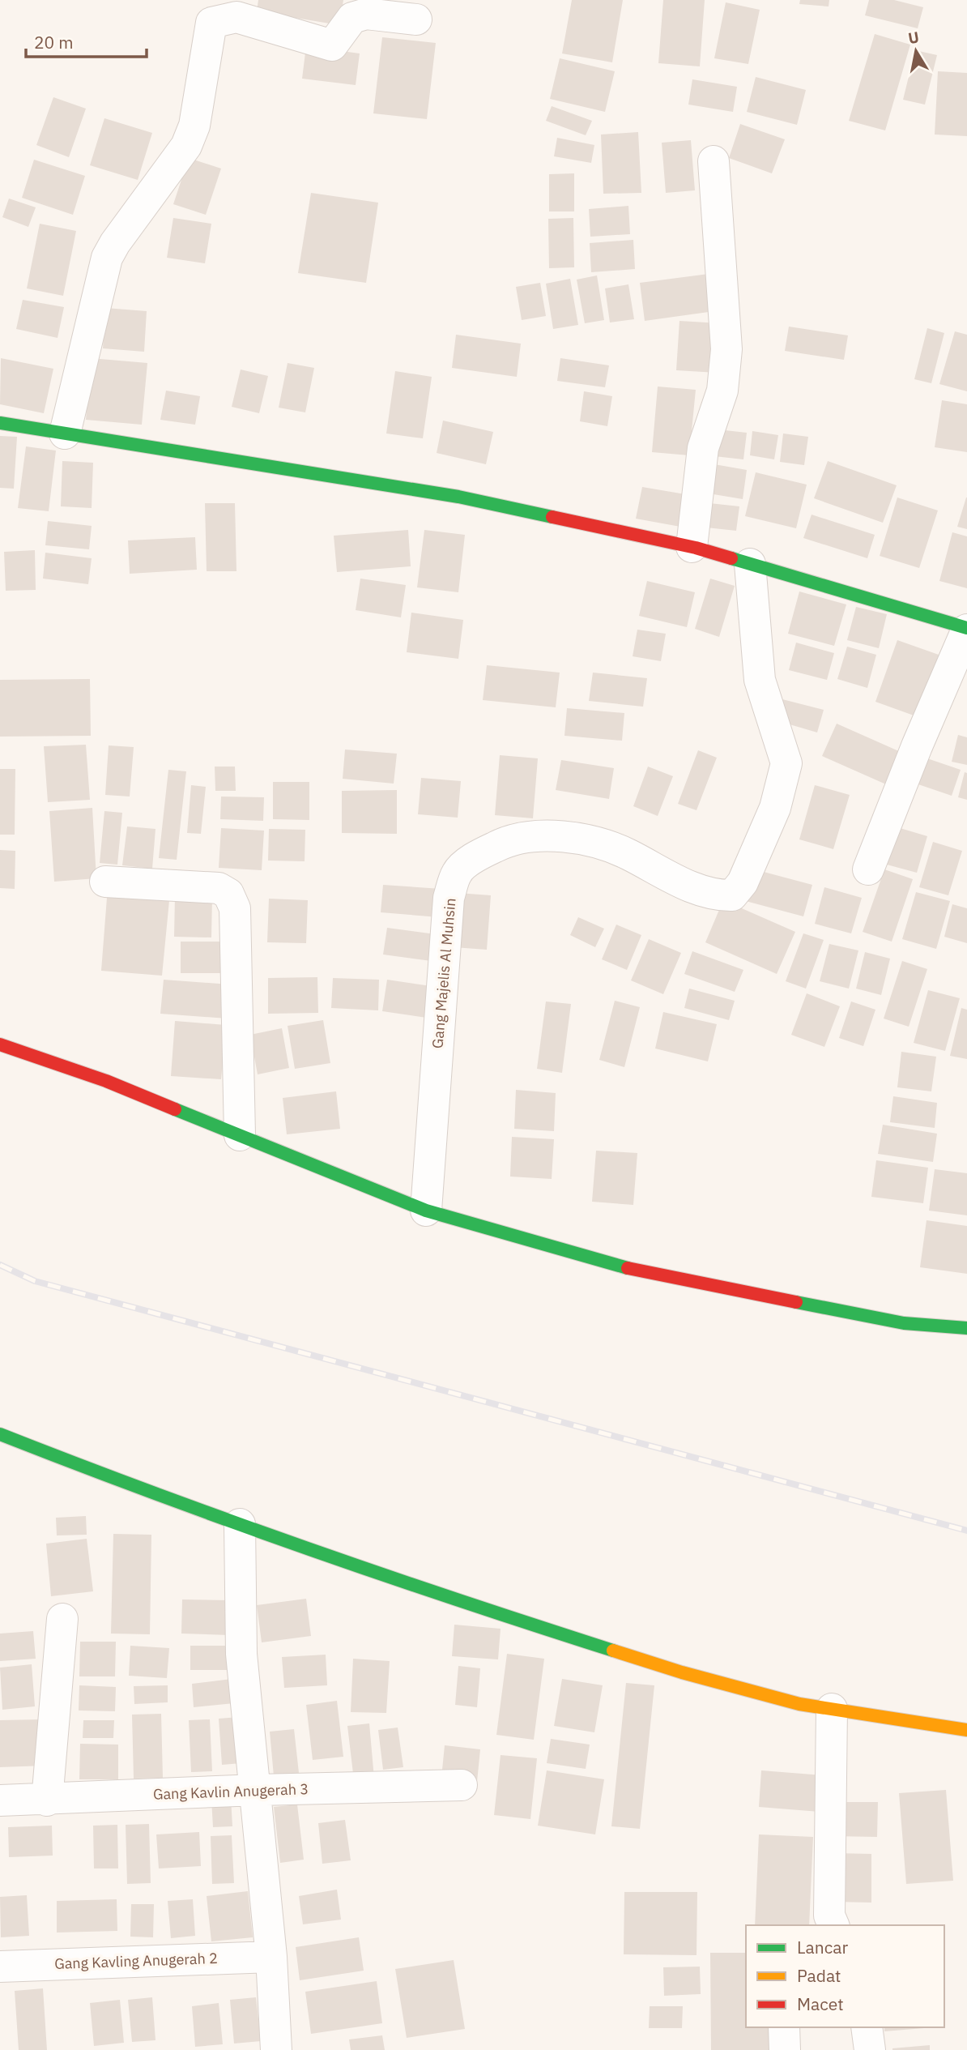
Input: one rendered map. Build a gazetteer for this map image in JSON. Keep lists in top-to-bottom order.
{
  "streets": {
    "street": ["Gang Majelis Al Muhsin", "Gang Kavlin Anugerah 3", "Gang Kavling Anugerah 2"]
  },
  "legend": ["Lancar", "Padat", "Macet"],
  "scale_bar": "20 m",
  "north": "top"
}
